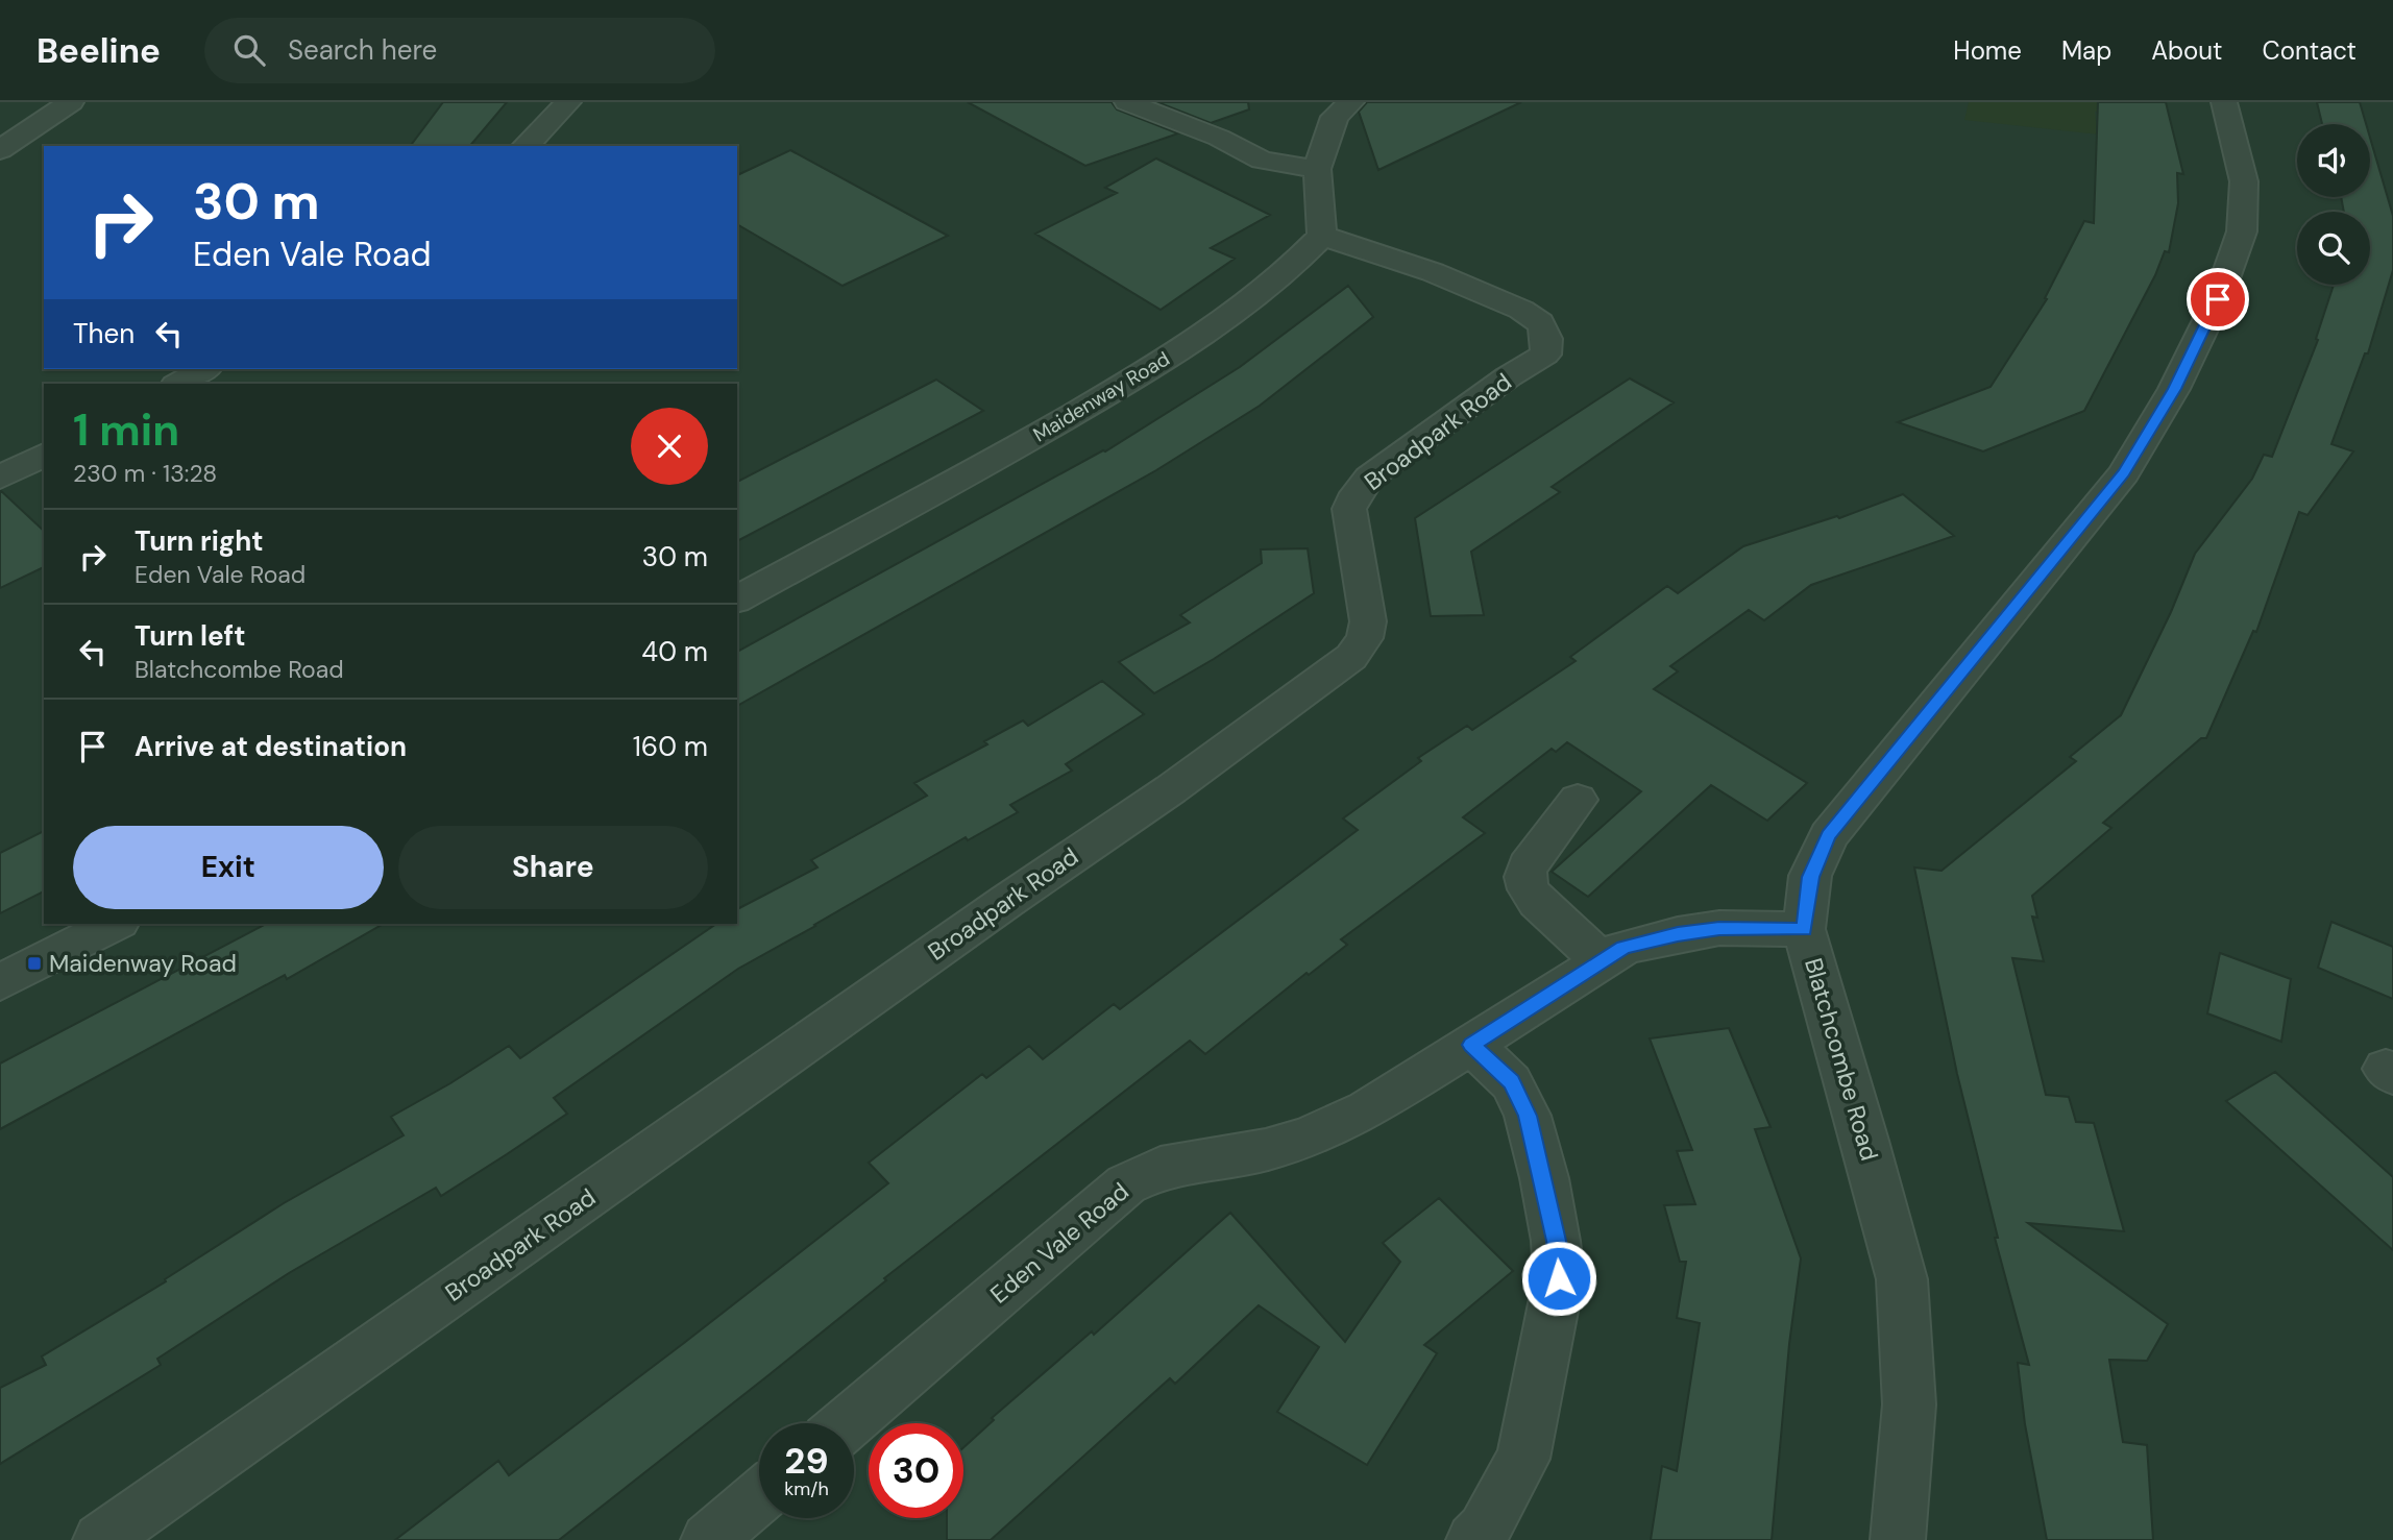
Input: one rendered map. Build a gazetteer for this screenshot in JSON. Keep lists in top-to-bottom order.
{
  "streets": {
    "street": [
      "Maidenway Road",
      "Broadpark Road",
      "Blatchcombe Road",
      "Eden Vale Road"
    ]
  },
  "crossings": [
    ["Maidenway Road", "Broadpark Road"],
    ["Blatchcombe Road", "Eden Vale Road"]
  ],
  "places": {
    "transit": ["Maidenway Road"]
  },
  "page": {
    "header": "Beeline",
    "search": "Search here",
    "nav": [
      "Home",
      "Map",
      "About",
      "Contact"
    ],
    "turn": ["30 m", "Eden Vale Road"],
    "then": "Then",
    "heading": ["1 min", "230 m · 13:28"],
    "list": [
      {
        "name": "Turn right",
        "note": "Eden Vale Road",
        "value": "30 m"
      },
      {
        "name": "Turn left",
        "note": "Blatchcombe Road",
        "value": "40 m"
      },
      {
        "name": "Arrive at destination",
        "value": "160 m"
      }
    ],
    "buttons": ["Exit", "Share"],
    "speed": "29 km/h",
    "limit": "30"
  }
}
